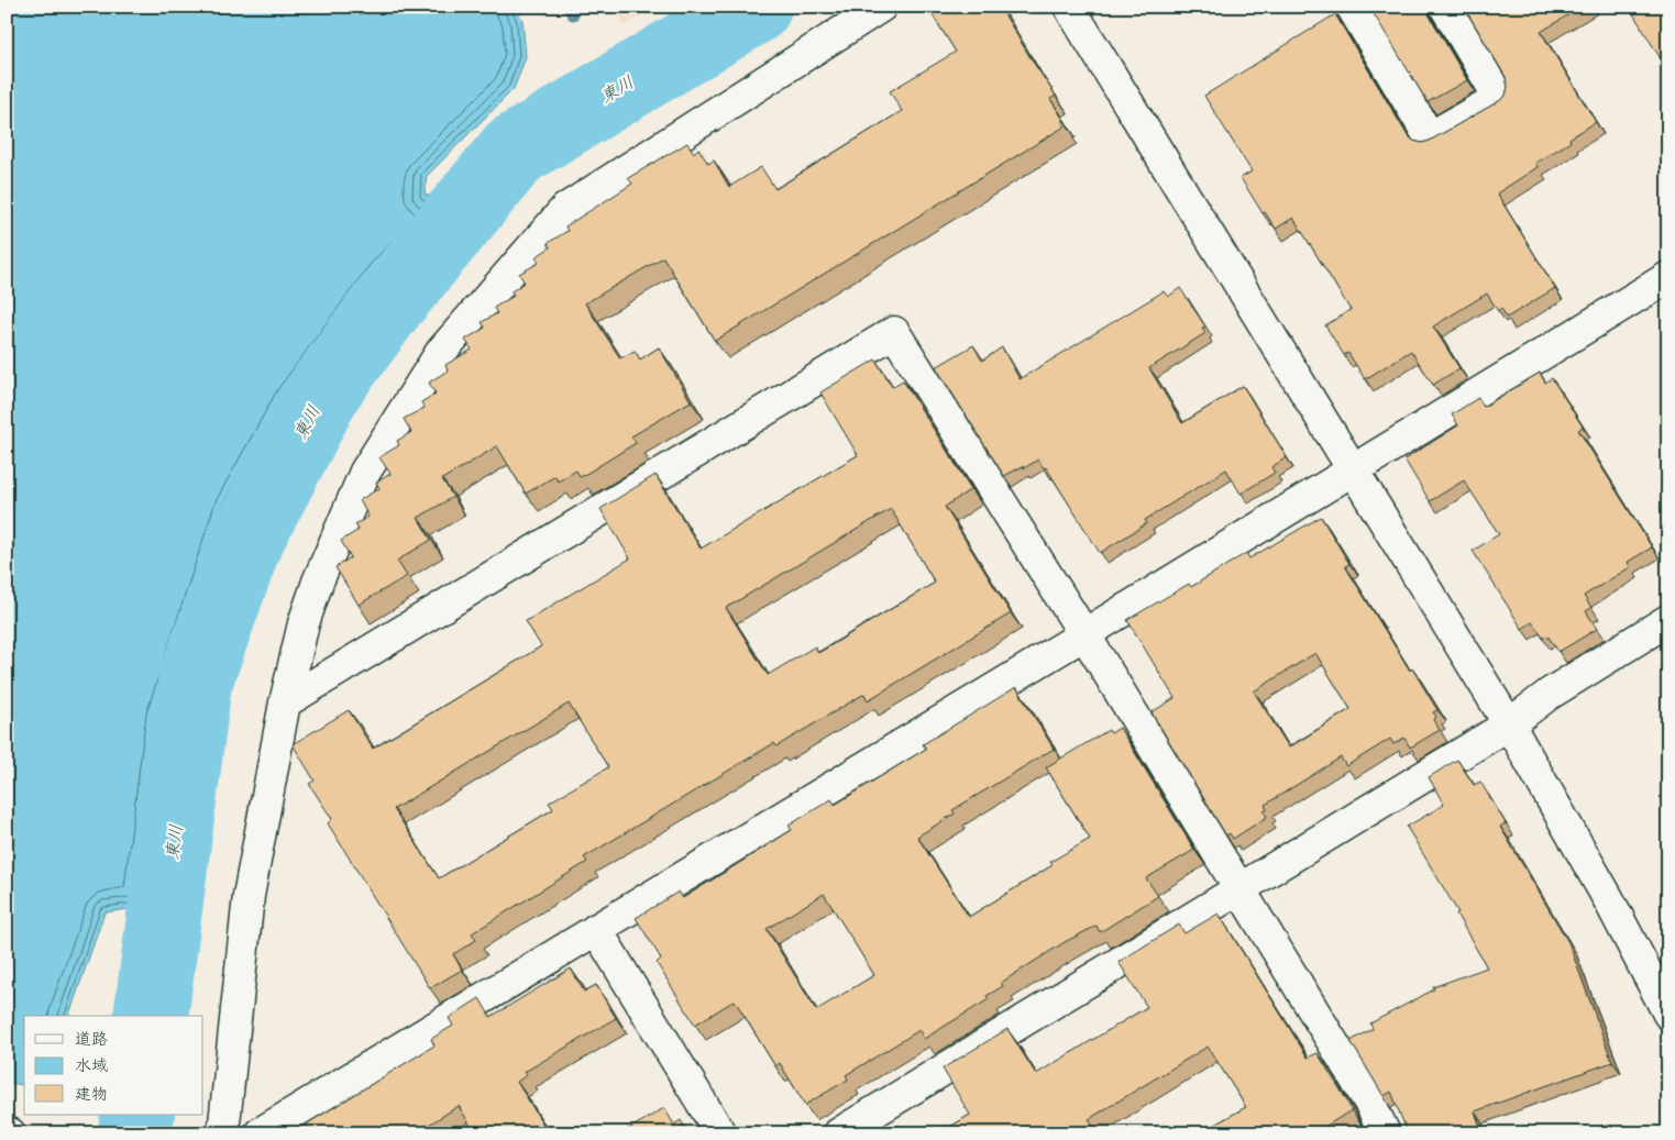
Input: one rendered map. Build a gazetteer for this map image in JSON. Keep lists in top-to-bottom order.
{
  "water": ["東川"],
  "legend": ["道路", "水域", "建物"]
}
